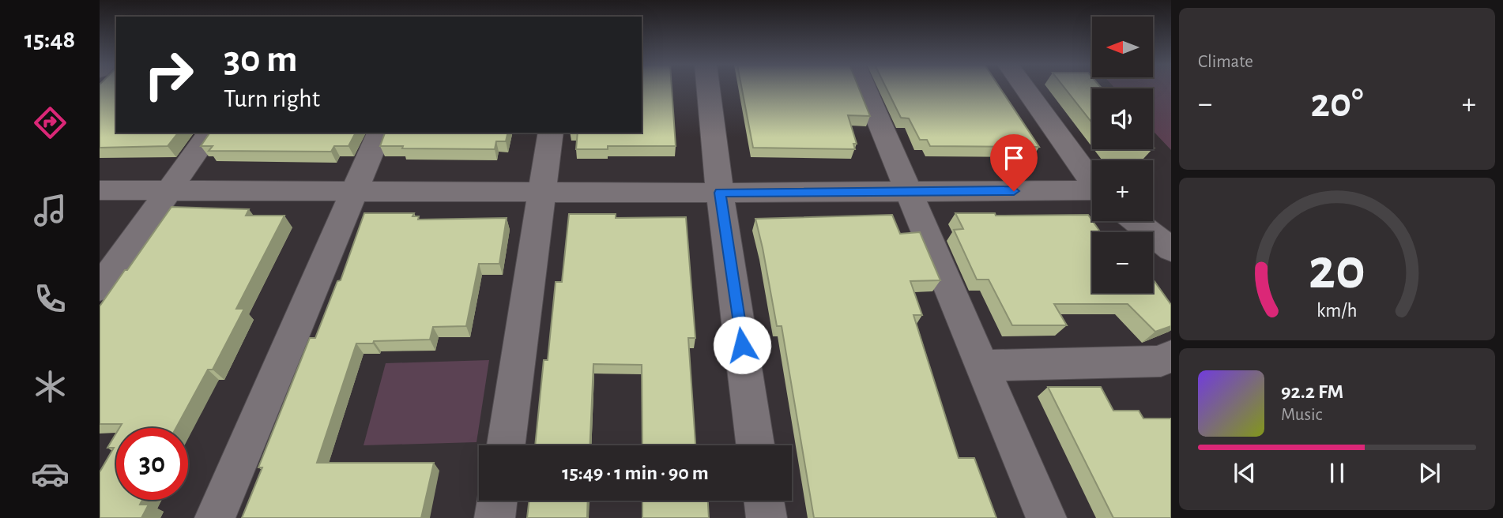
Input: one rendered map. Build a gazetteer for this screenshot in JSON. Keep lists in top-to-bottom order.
{
  "north": "left",
  "page": {
    "tabs": "15:48",
    "tile": "Climate",
    "map_buttons": ["+", "−"],
    "turn": ["30 m", "Turn right"],
    "heat": ["−", "20°", "+"],
    "song": ["92.2 FM", "Music"],
    "limit": "30",
    "trip": "15:49 · 1 min · 90 m",
    "gauge": ["20", "km/h"]
  }
}
